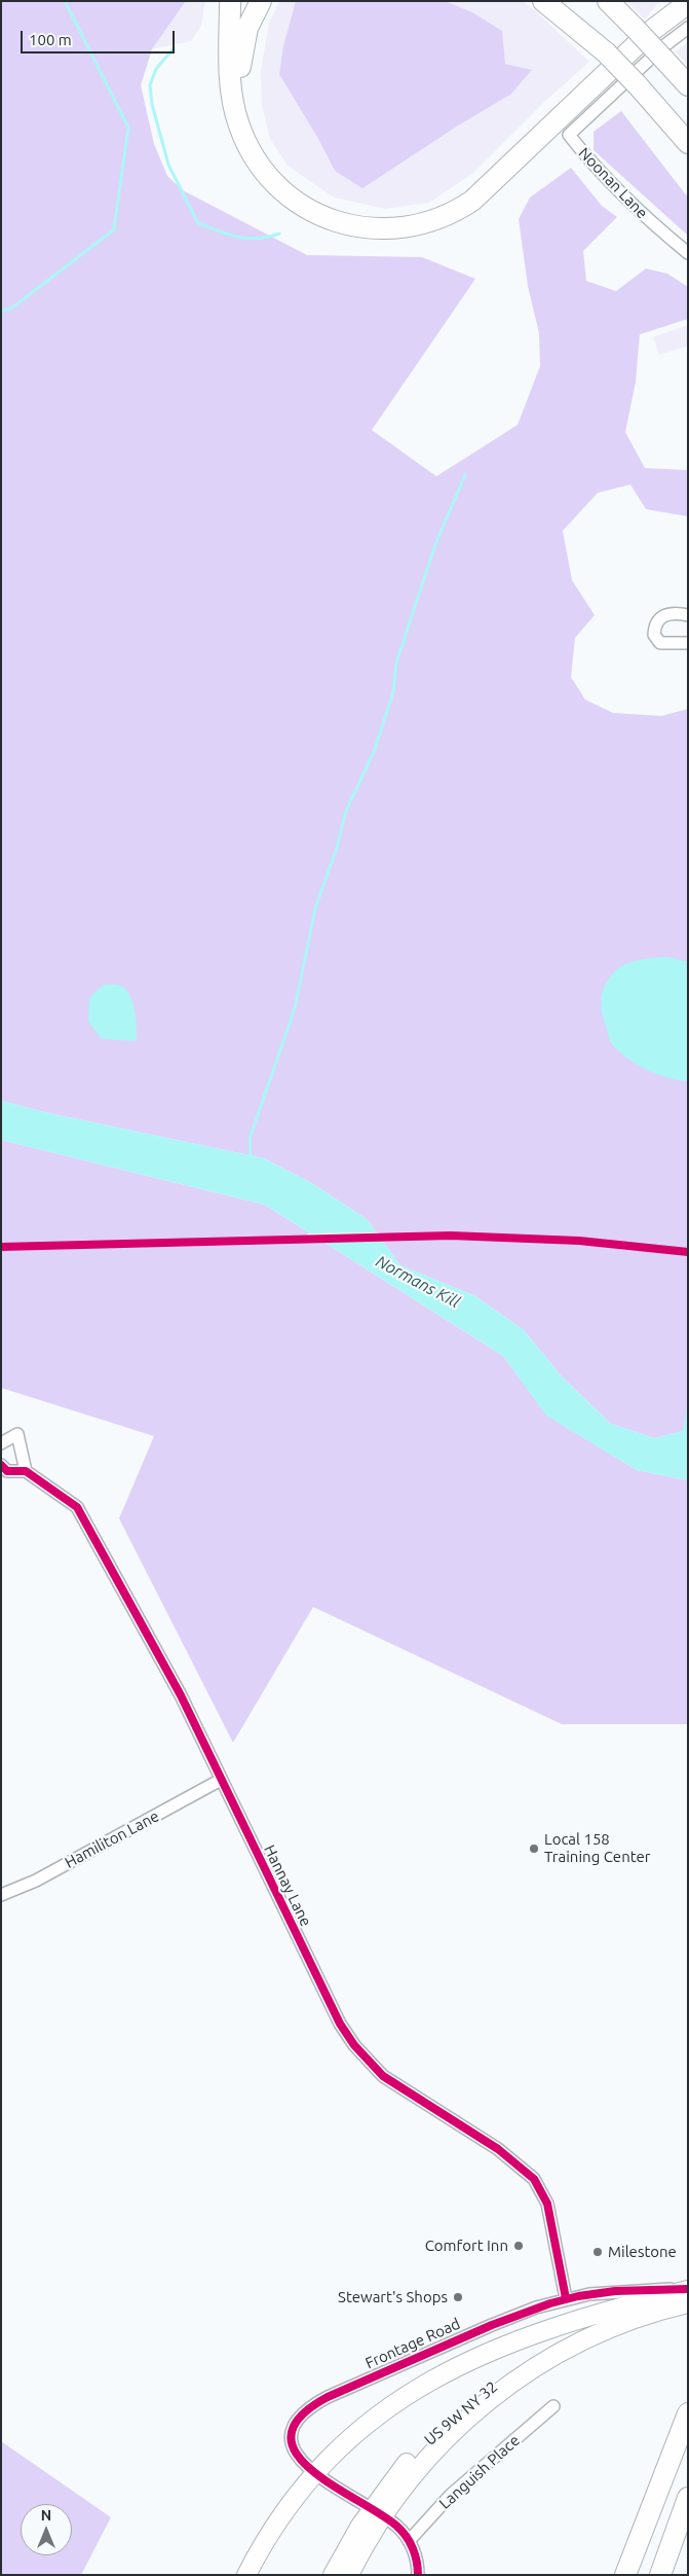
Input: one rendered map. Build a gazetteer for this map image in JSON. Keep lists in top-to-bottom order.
{
  "streets": {
    "street": [
      "Noonan Lane",
      "Hamiliton Lane",
      "Hannay Lane",
      "Frontage Road",
      "Languish Place"
    ]
  },
  "crossings": [
    ["Hamiliton Lane", "Hannay Lane"],
    ["Hannay Lane", "Frontage Road"],
    ["Frontage Road", "Languish Place"]
  ],
  "water": ["Normans Kill"],
  "places": [
    "Local 158 Training Center",
    "Comfort Inn",
    "Milestone",
    "Stewart's Shops"
  ],
  "scale_bar": "100 m",
  "north": "top"
}
